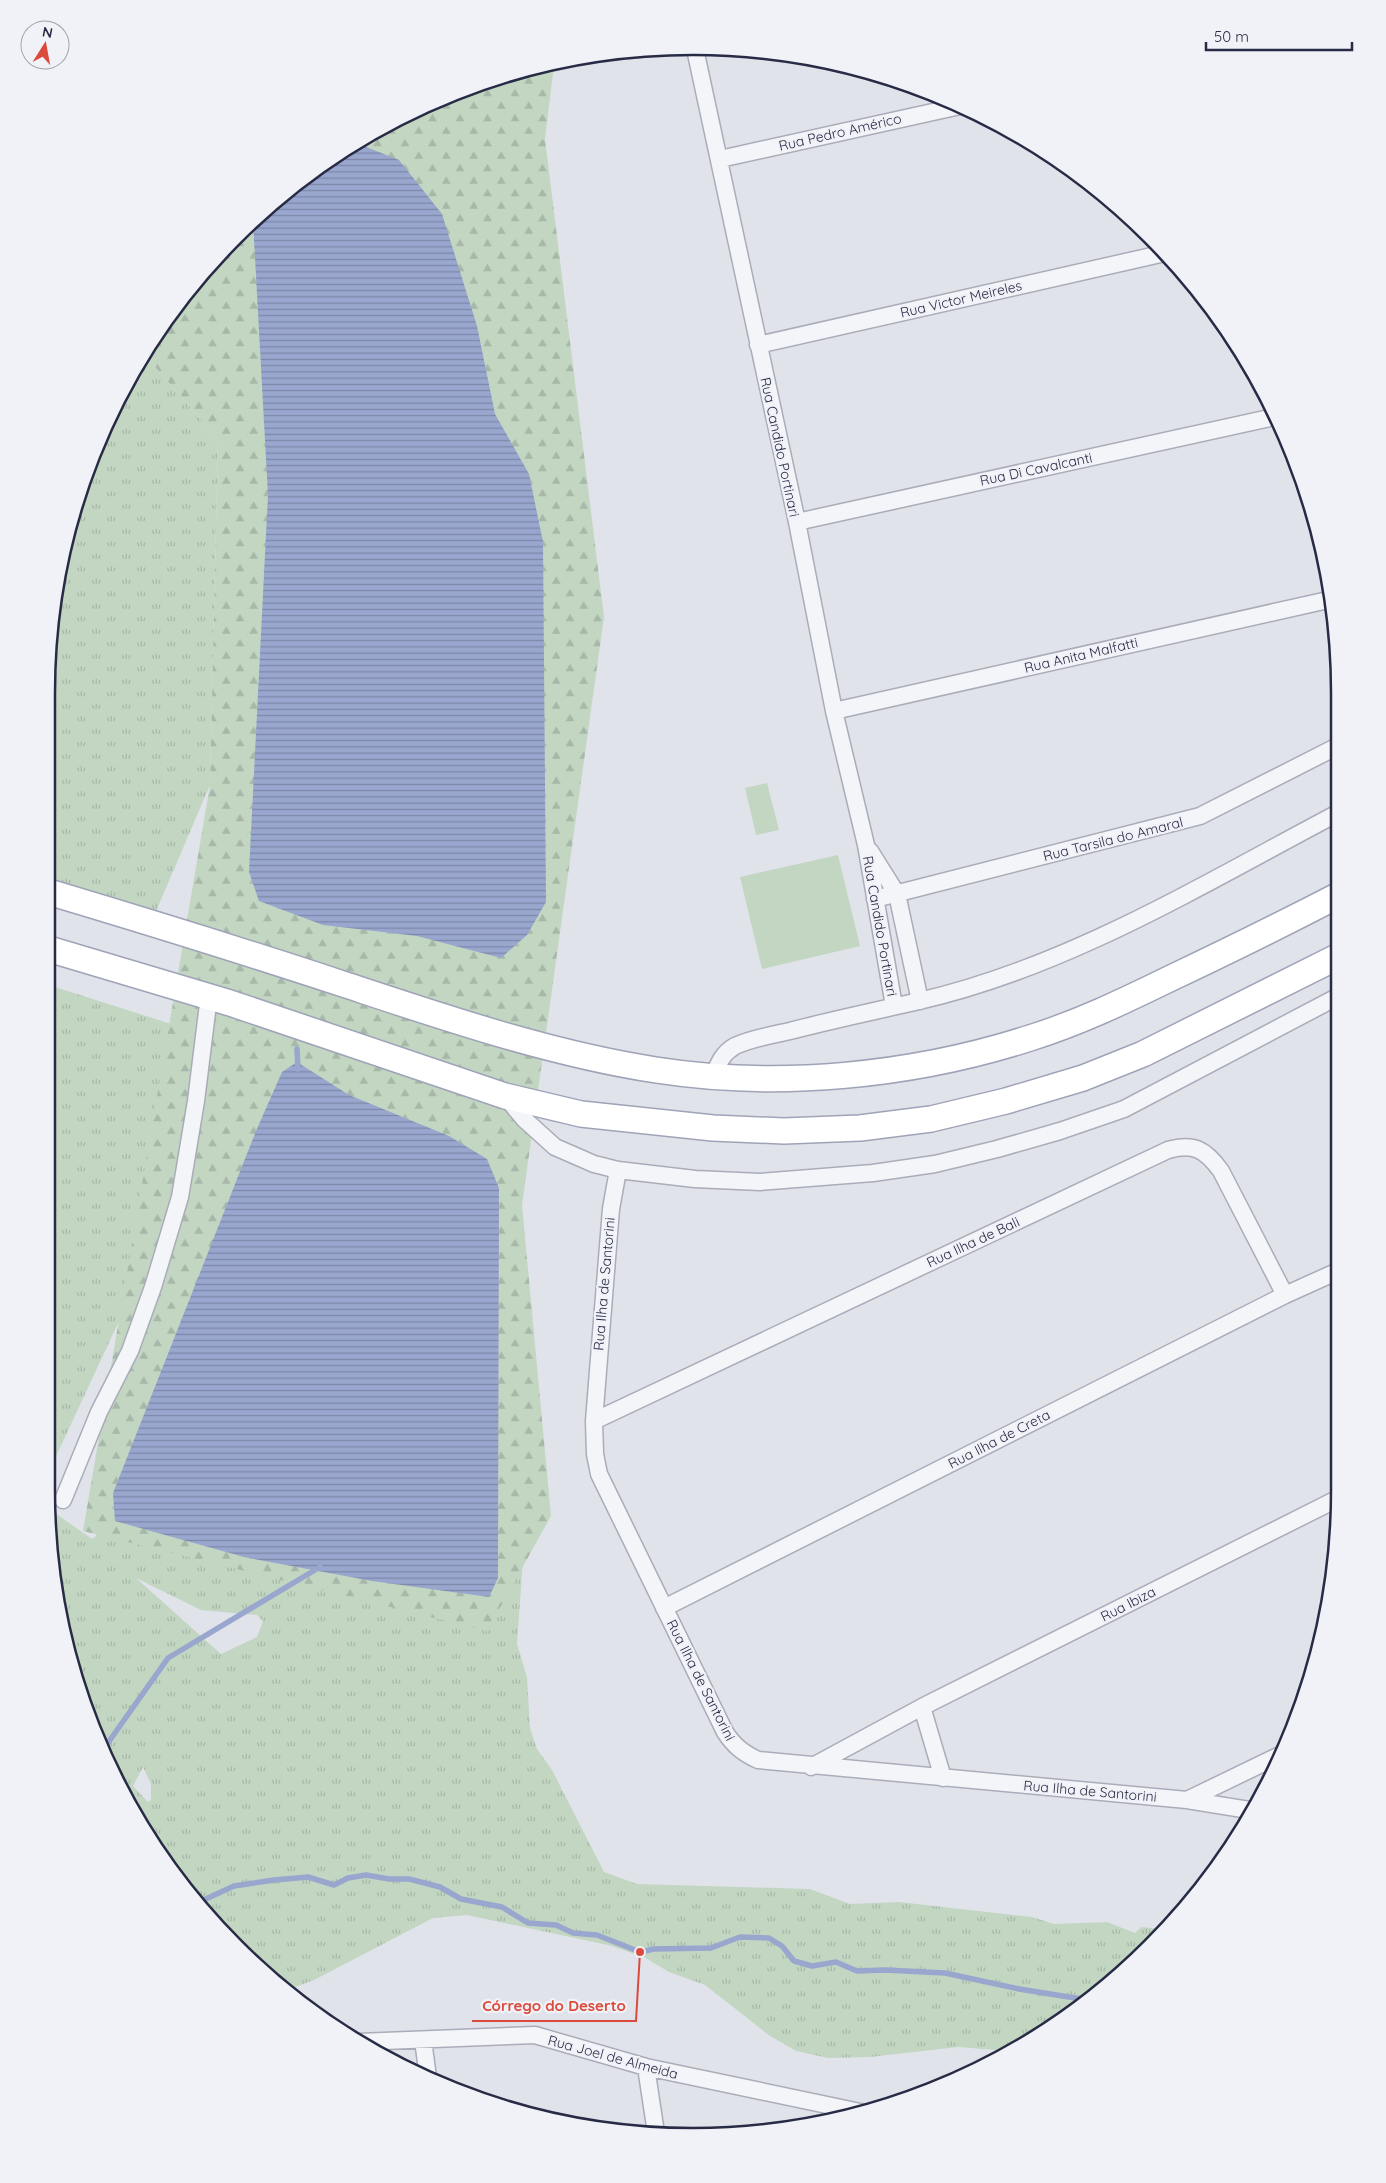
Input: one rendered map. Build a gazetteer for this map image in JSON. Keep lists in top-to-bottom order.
{
  "streets": {
    "street": [
      "Rua Pedro Américo",
      "Rua Victor Meireles",
      "Rua Candido Portinari",
      "Rua Di Cavalcanti",
      "Rua Anita Malfatti",
      "Rua Tarsila do Amaral",
      "Rua Ilha de Bali",
      "Rua Ilha de Santorini",
      "Rua Ilha de Creta",
      "Rua Ibiza",
      "Rua Joel de Almeida"
    ]
  },
  "crossings": [
    ["Rua Pedro Américo", "Rua Candido Portinari"],
    ["Rua Victor Meireles", "Rua Candido Portinari"],
    ["Rua Candido Portinari", "Rua Di Cavalcanti"],
    ["Rua Candido Portinari", "Rua Anita Malfatti"],
    ["Rua Candido Portinari", "Rua Tarsila do Amaral"],
    ["Rua Ilha de Bali", "Rua Ilha de Santorini"],
    ["Rua Ilha de Bali", "Rua Ilha de Creta"],
    ["Rua Ilha de Santorini", "Rua Ilha de Creta"],
    ["Rua Ilha de Santorini", "Rua Ibiza"]
  ],
  "places": ["Córrego do Deserto"],
  "scale_bar": "50 m",
  "north": "top"
}
